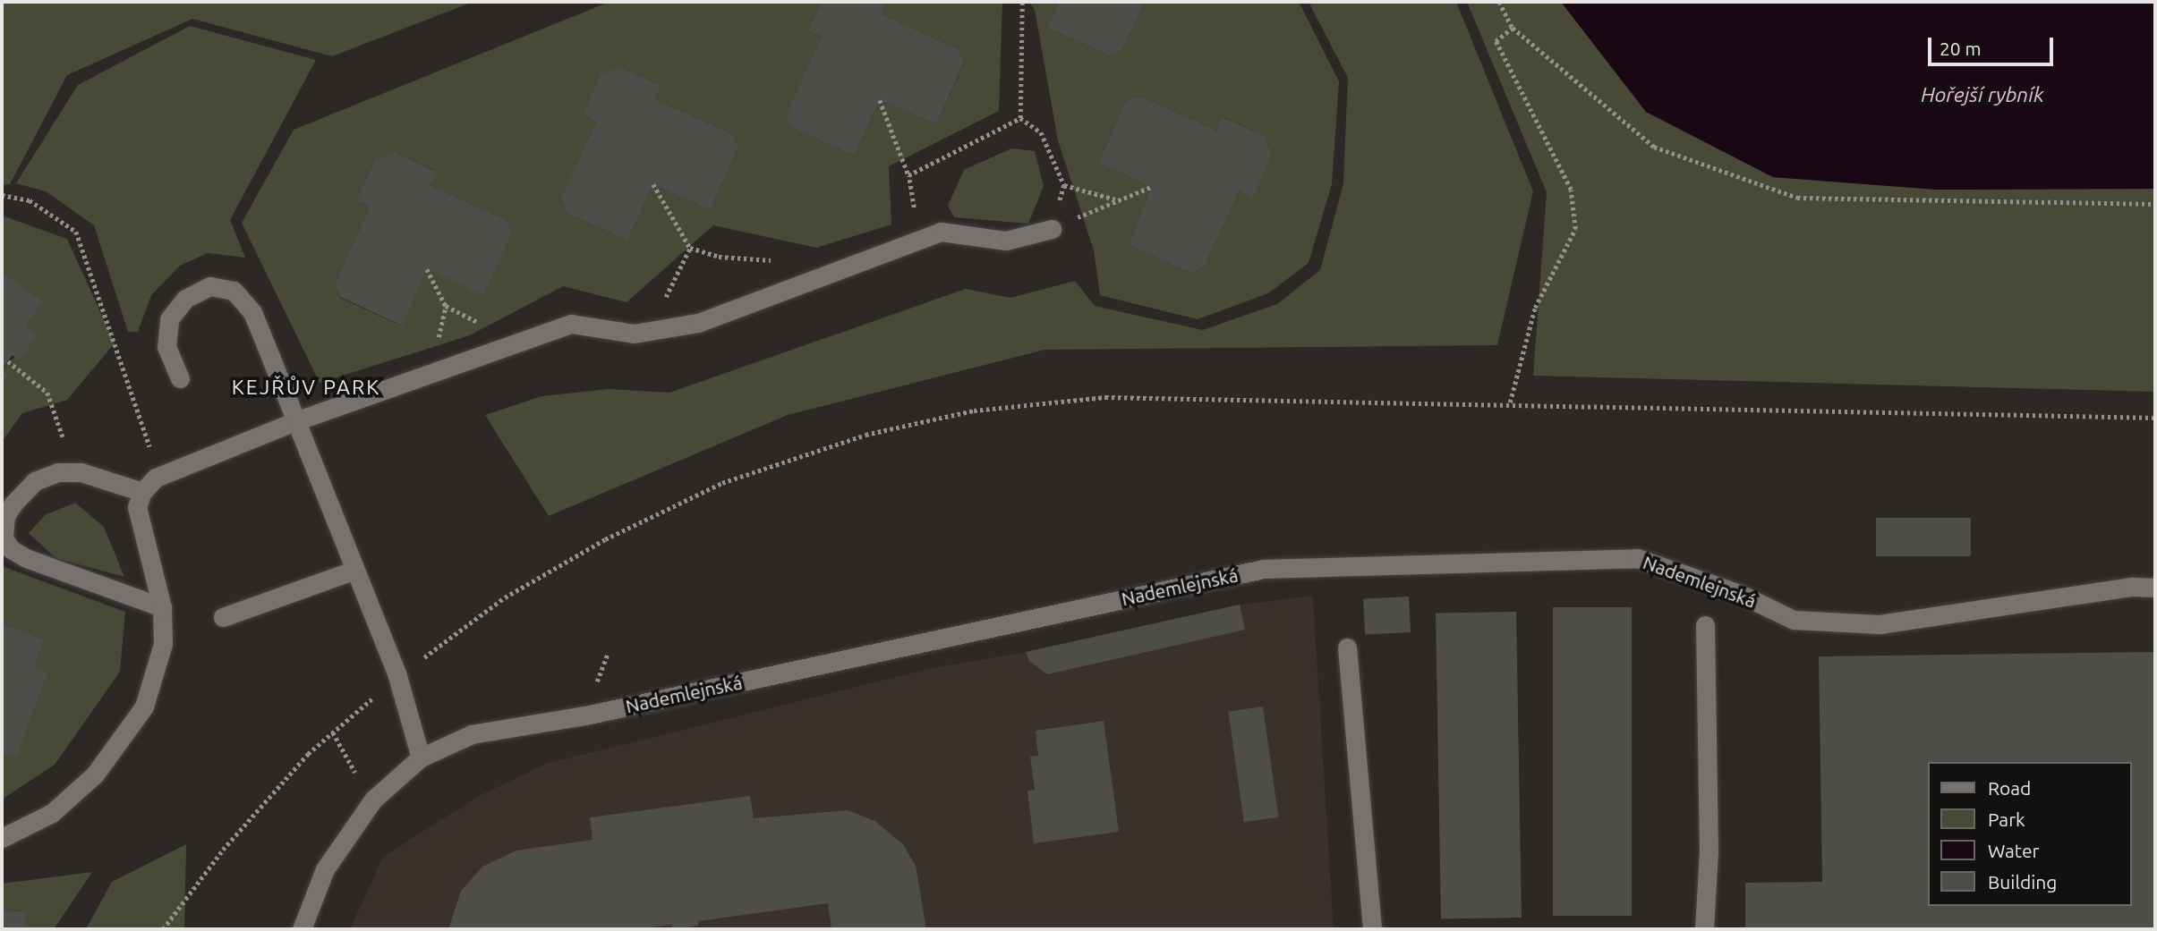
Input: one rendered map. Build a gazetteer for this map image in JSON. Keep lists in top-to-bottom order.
{
  "streets": {
    "street": ["Nademlejnská"]
  },
  "districts": ["KEJŘŮV PARK"],
  "water": ["Hořejší rybník"],
  "legend": [
    "Road",
    "Park",
    "Water",
    "Building"
  ],
  "scale_bar": "20 m"
}
